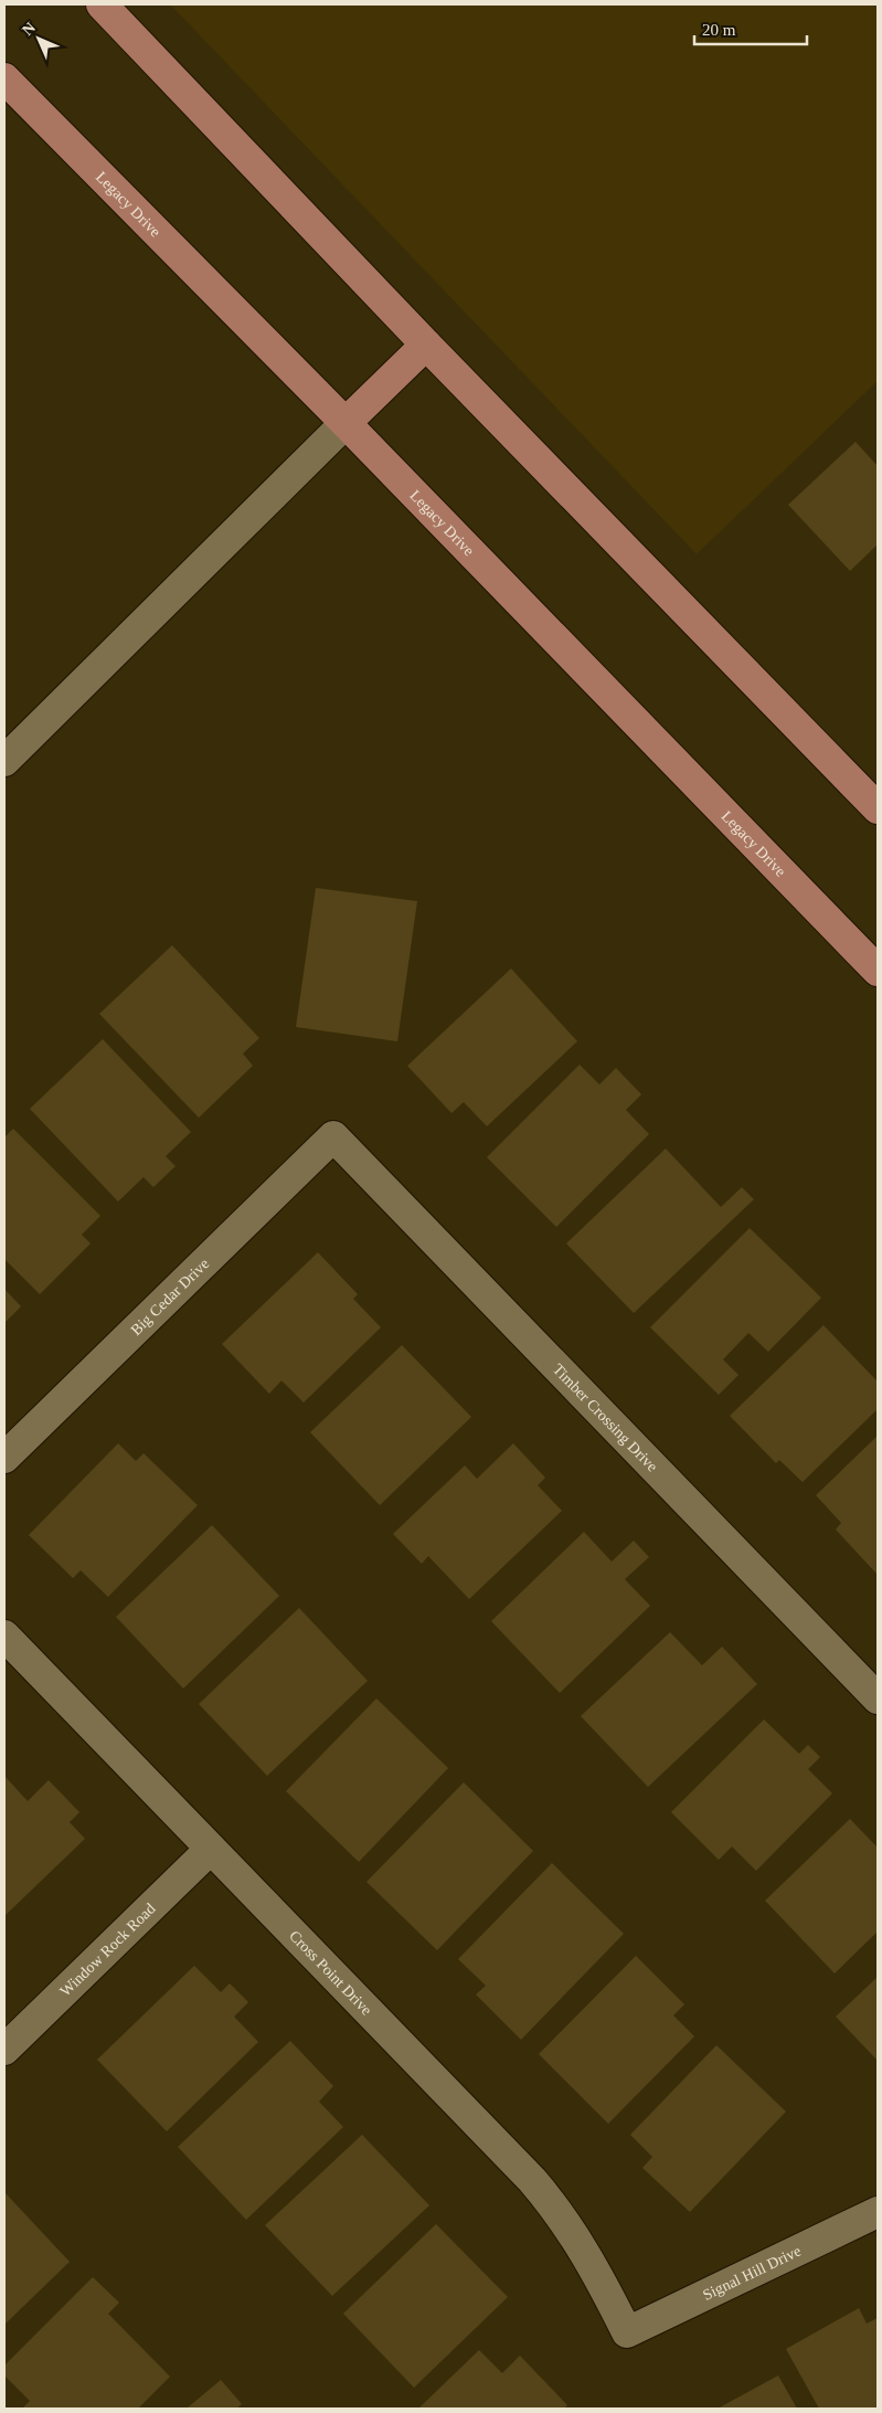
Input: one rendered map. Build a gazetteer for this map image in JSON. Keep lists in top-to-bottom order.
{
  "streets": {
    "main road": ["Legacy Drive"],
    "street": [
      "Big Cedar Drive",
      "Timber Crossing Drive",
      "Window Rock Road",
      "Cross Point Drive",
      "Signal Hill Drive"
    ]
  },
  "crossings": [
    ["Big Cedar Drive", "Timber Crossing Drive"],
    ["Window Rock Road", "Cross Point Drive"],
    ["Cross Point Drive", "Signal Hill Drive"]
  ],
  "scale_bar": "20 m",
  "north": "top left"
}
